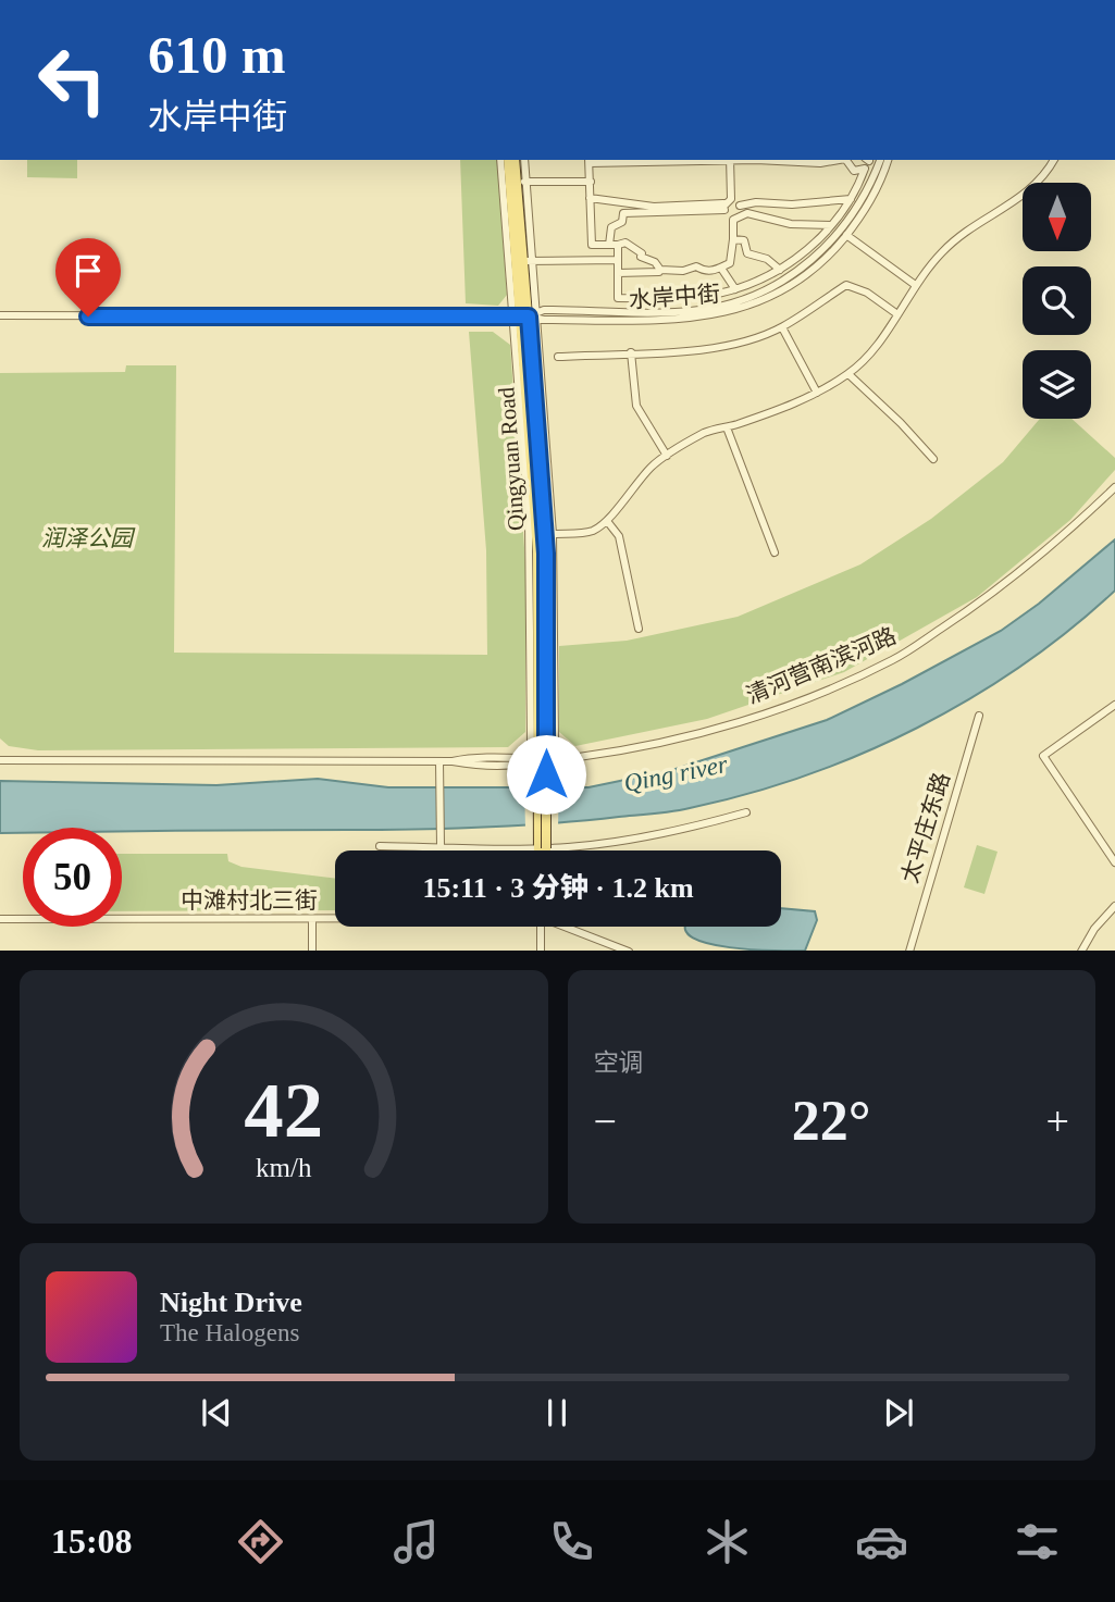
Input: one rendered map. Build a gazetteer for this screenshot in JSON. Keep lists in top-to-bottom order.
{
  "streets": {
    "main road": ["Qingyuan Road"],
    "street": [
      "水岸中街",
      "清河营南滨河路",
      "太平庄东路",
      "中滩村北三街"
    ]
  },
  "crossings": [
    ["水岸中街", "Qingyuan Road"],
    ["Qingyuan Road", "清河营南滨河路"]
  ],
  "water": ["Qing river"],
  "parks": ["润泽公园"],
  "north": "bottom",
  "page": {
    "turn": ["610 m", "水岸中街"],
    "limit": "50",
    "trip": "15:11 · 3 分钟 · 1.2 km",
    "tile": "空调",
    "heat": ["−", "22°", "+"],
    "song": ["Night Drive", "The Halogens"],
    "tabs": "15:08",
    "gauge": ["42", "km/h"]
  }
}
